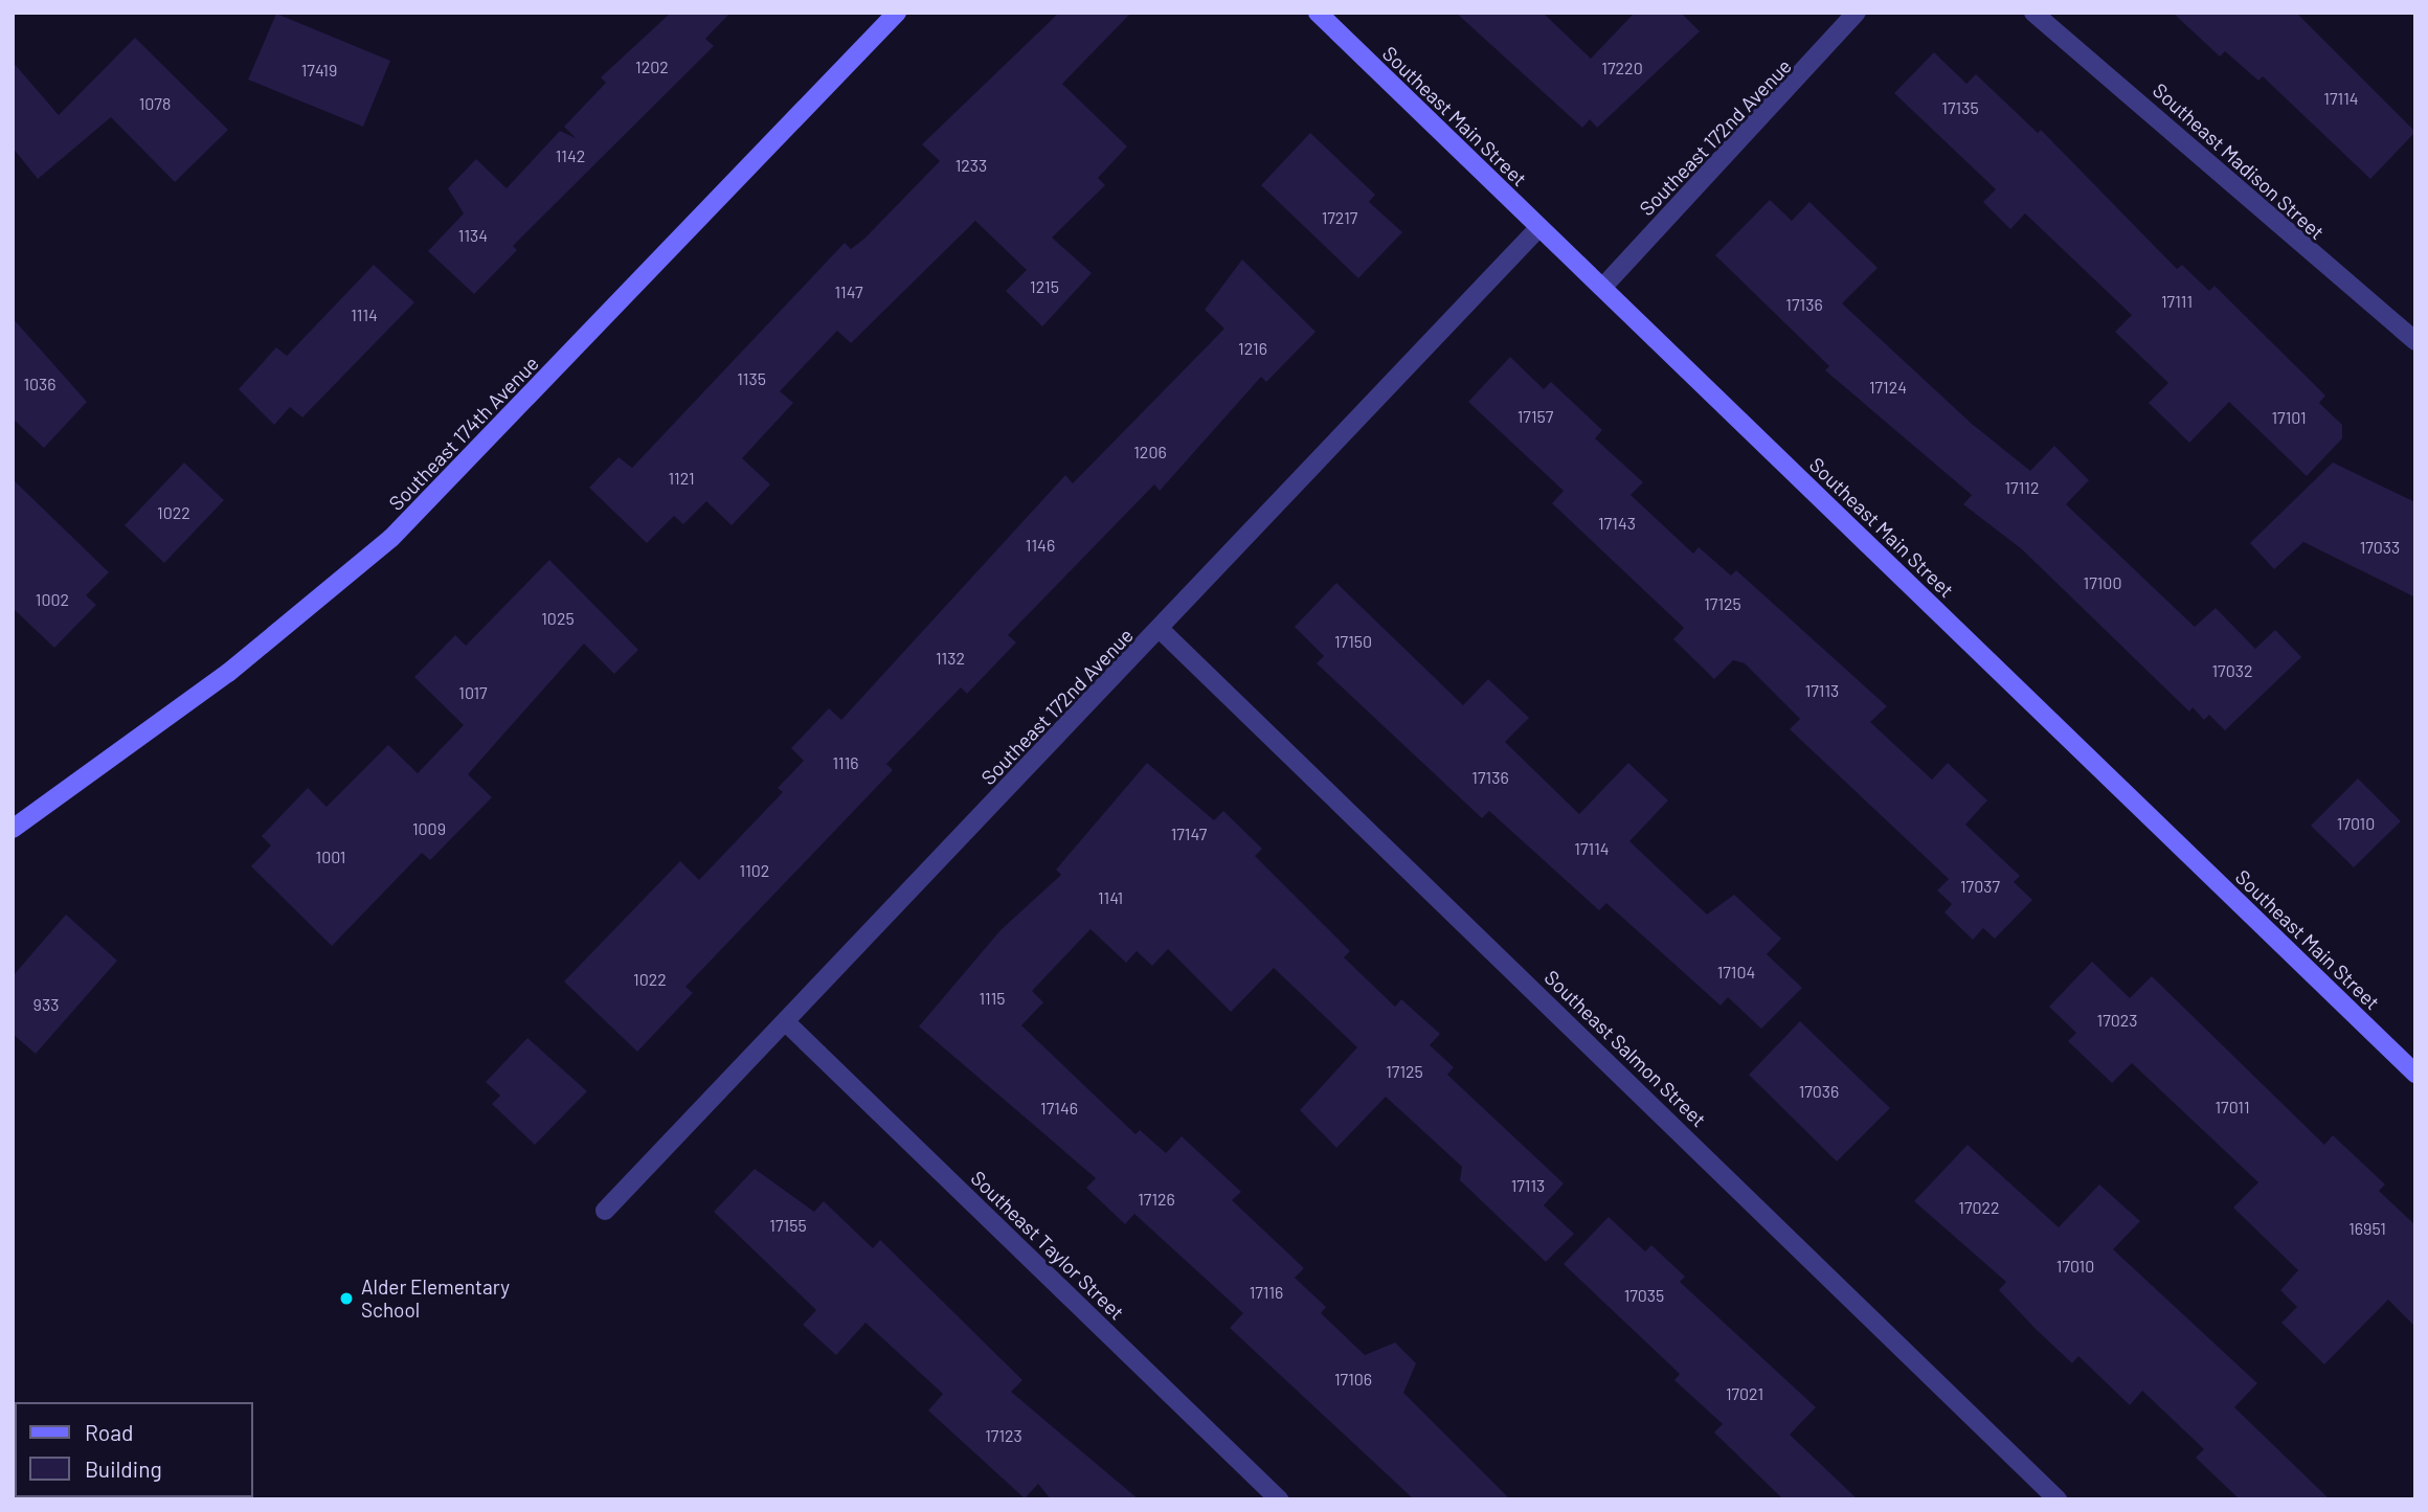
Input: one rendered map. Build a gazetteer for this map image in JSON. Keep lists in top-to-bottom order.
{
  "streets": {
    "street": [
      "Southeast Main Street",
      "Southeast 172nd Avenue",
      "Southeast Madison Street",
      "Southeast 174th Avenue",
      "Southeast Salmon Street",
      "Southeast Taylor Street"
    ]
  },
  "crossings": [
    ["Southeast Main Street", "Southeast 172nd Avenue"],
    ["Southeast 172nd Avenue", "Southeast Salmon Street"],
    ["Southeast 172nd Avenue", "Southeast Taylor Street"]
  ],
  "places": ["Alder Elementary School"],
  "house_numbers": [
    "1202",
    "17220",
    "17419",
    "17114",
    "1078",
    "17135",
    "1142",
    "1233",
    "17217",
    "1134",
    "1215",
    "1147",
    "17111",
    "17136",
    "1114",
    "1216",
    "1135",
    "1036",
    "17124",
    "17157",
    "17101",
    "1206",
    "1121",
    "17112",
    "1022",
    "17143",
    "1146",
    "17033",
    "17100",
    "1002",
    "17125",
    "1025",
    "17150",
    "1132",
    "17032",
    "17113",
    "1017",
    "1116",
    "17136",
    "17010",
    "1009",
    "17147",
    "17114",
    "1001",
    "1102",
    "17037",
    "1141",
    "17104",
    "1022",
    "1115",
    "933",
    "17023",
    "17125",
    "17036",
    "17011",
    "17146",
    "17113",
    "17126",
    "17022",
    "17155",
    "16951",
    "17010",
    "17116",
    "17035",
    "17106",
    "17021",
    "17123"
  ],
  "legend": ["Road", "Building"]
}
